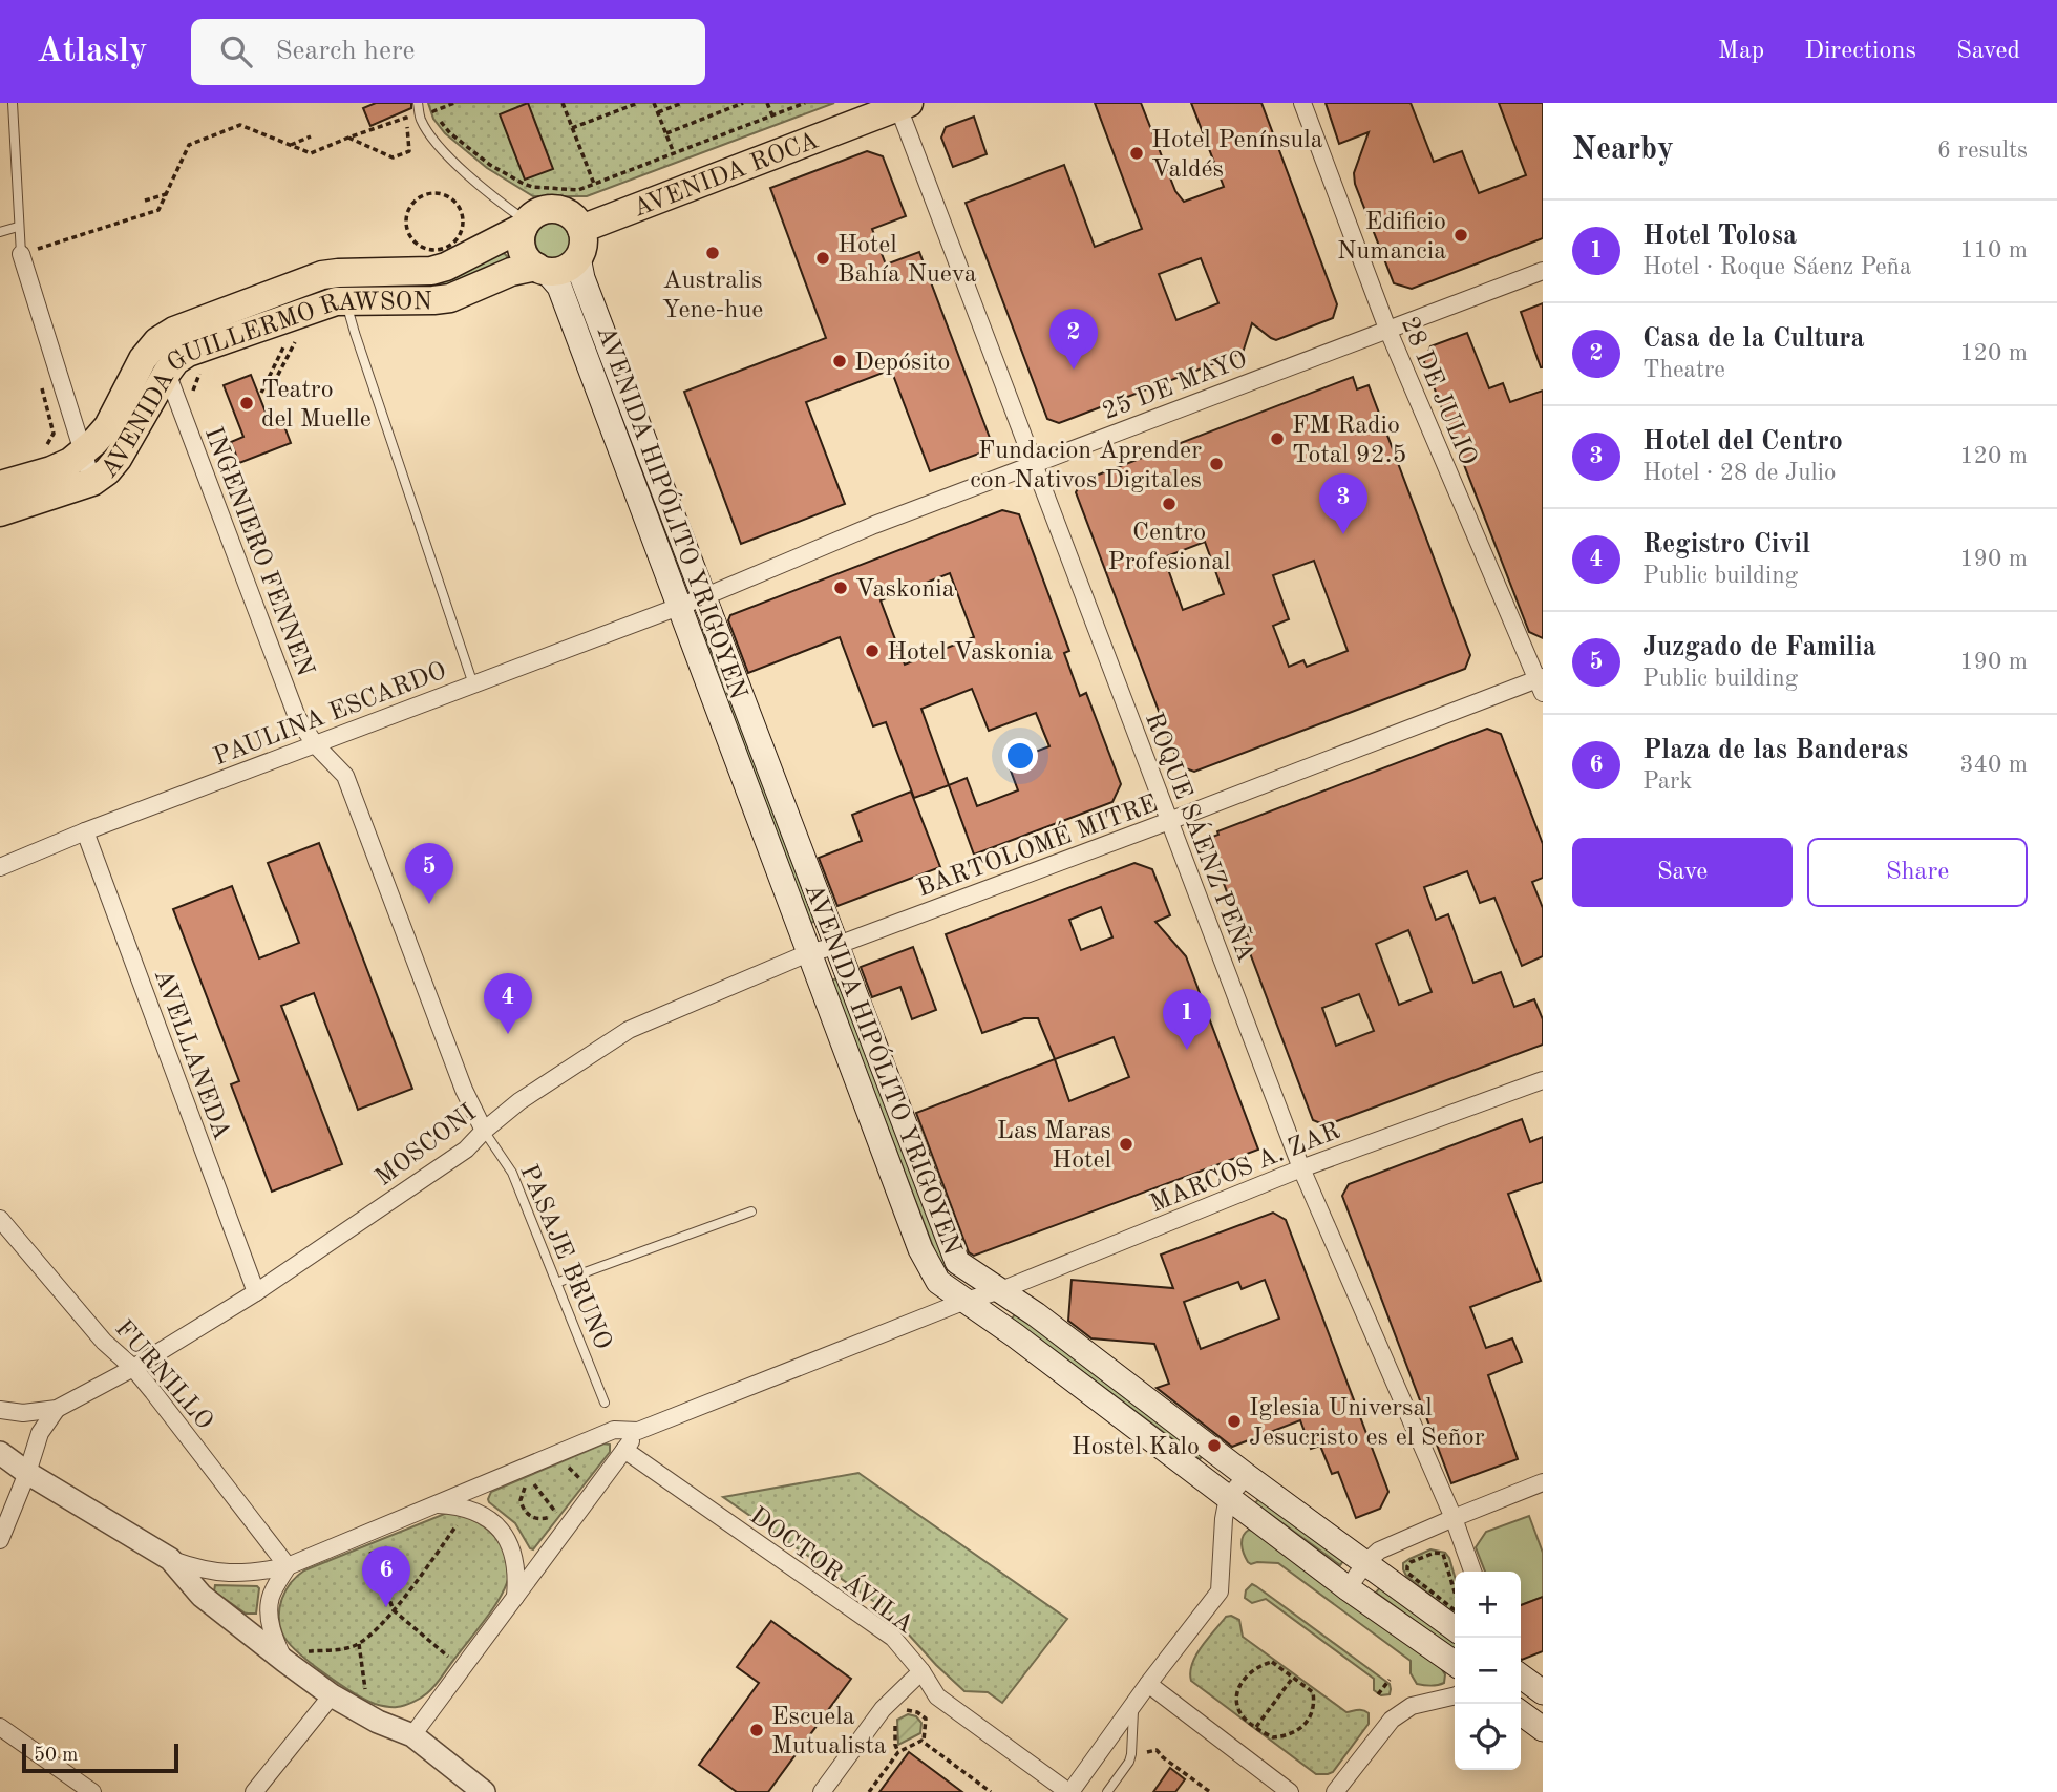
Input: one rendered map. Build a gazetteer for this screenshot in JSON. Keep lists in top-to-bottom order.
{
  "streets": {
    "main road": ["AVENIDA ROCA", "AVENIDA GUILLERMO RAWSON", "AVENIDA HIPÓLITO YRIGOYEN"],
    "street": [
      "25 DE MAYO",
      "28 DE JULIO",
      "INGENIERO FENNEN",
      "PAULINA ESCARDO",
      "ROQUE SÁENZ PEÑA",
      "BARTOLOMÉ MITRE",
      "AVELLANEDA",
      "MOSCONI",
      "MARCOS A. ZAR",
      "FURNILLO",
      "DOCTOR ÁVILA"
    ],
    "lane": ["PASAJE BRUNO"]
  },
  "crossings": [
    ["AVENIDA ROCA", "AVENIDA GUILLERMO RAWSON"],
    ["AVENIDA ROCA", "AVENIDA HIPÓLITO YRIGOYEN"],
    ["AVENIDA ROCA", "ROQUE SÁENZ PEÑA"],
    ["25 DE MAYO", "28 DE JULIO"],
    ["25 DE MAYO", "AVENIDA HIPÓLITO YRIGOYEN"],
    ["25 DE MAYO", "PAULINA ESCARDO"],
    ["25 DE MAYO", "ROQUE SÁENZ PEÑA"],
    ["AVENIDA GUILLERMO RAWSON", "AVENIDA HIPÓLITO YRIGOYEN"],
    ["AVENIDA GUILLERMO RAWSON", "INGENIERO FENNEN"],
    ["28 DE JULIO", "BARTOLOMÉ MITRE"],
    ["AVENIDA HIPÓLITO YRIGOYEN", "PAULINA ESCARDO"],
    ["AVENIDA HIPÓLITO YRIGOYEN", "BARTOLOMÉ MITRE"],
    ["AVENIDA HIPÓLITO YRIGOYEN", "MOSCONI"],
    ["AVENIDA HIPÓLITO YRIGOYEN", "MARCOS A. ZAR"],
    ["INGENIERO FENNEN", "PAULINA ESCARDO"],
    ["INGENIERO FENNEN", "MOSCONI"],
    ["INGENIERO FENNEN", "PASAJE BRUNO"],
    ["PAULINA ESCARDO", "AVELLANEDA"],
    ["ROQUE SÁENZ PEÑA", "BARTOLOMÉ MITRE"],
    ["ROQUE SÁENZ PEÑA", "MARCOS A. ZAR"],
    ["BARTOLOMÉ MITRE", "MOSCONI"],
    ["AVELLANEDA", "MOSCONI"],
    ["MOSCONI", "PASAJE BRUNO"],
    ["MOSCONI", "FURNILLO"],
    ["MARCOS A. ZAR", "FURNILLO"]
  ],
  "places": [
    "Hotel Península Valdés",
    "Edificio Numancia",
    "Australis Yene-hue",
    "Hotel Bahía Nueva",
    "Depósito",
    "Teatro del Muelle",
    "FM Radio Total 92.5",
    "Fundacion Aprender con Nativos Digitales",
    "Centro Profesional",
    "Vaskonia",
    "Hotel Vaskonia",
    "Las Maras Hotel",
    "Iglesia Universal Jesucristo es el Señor",
    "Hostel Kalo",
    "Escuela Mutualista"
  ],
  "scale_bar": "50 m",
  "page": {
    "header": "Atlasly",
    "search": "Search here",
    "nav": ["Map", "Directions", "Saved"],
    "heading": ["Nearby", "6 results"],
    "list": [
      {
        "mark": "1",
        "name": "Hotel Tolosa",
        "note": "Hotel · Roque Sáenz Peña",
        "value": "110 m"
      },
      {
        "mark": "2",
        "name": "Casa de la Cultura",
        "note": "Theatre",
        "value": "120 m"
      },
      {
        "mark": "3",
        "name": "Hotel del Centro",
        "note": "Hotel · 28 de Julio",
        "value": "120 m"
      },
      {
        "mark": "4",
        "name": "Registro Civil",
        "note": "Public building",
        "value": "190 m"
      },
      {
        "mark": "5",
        "name": "Juzgado de Familia",
        "note": "Public building",
        "value": "190 m"
      },
      {
        "mark": "6",
        "name": "Plaza de las Banderas",
        "note": "Park",
        "value": "340 m"
      }
    ],
    "pins": [
      "2",
      "3",
      "5",
      "4",
      "1",
      "6"
    ],
    "buttons": ["Save", "Share"],
    "map_buttons": ["+", "−"],
    "scale": "50 m"
  }
}
